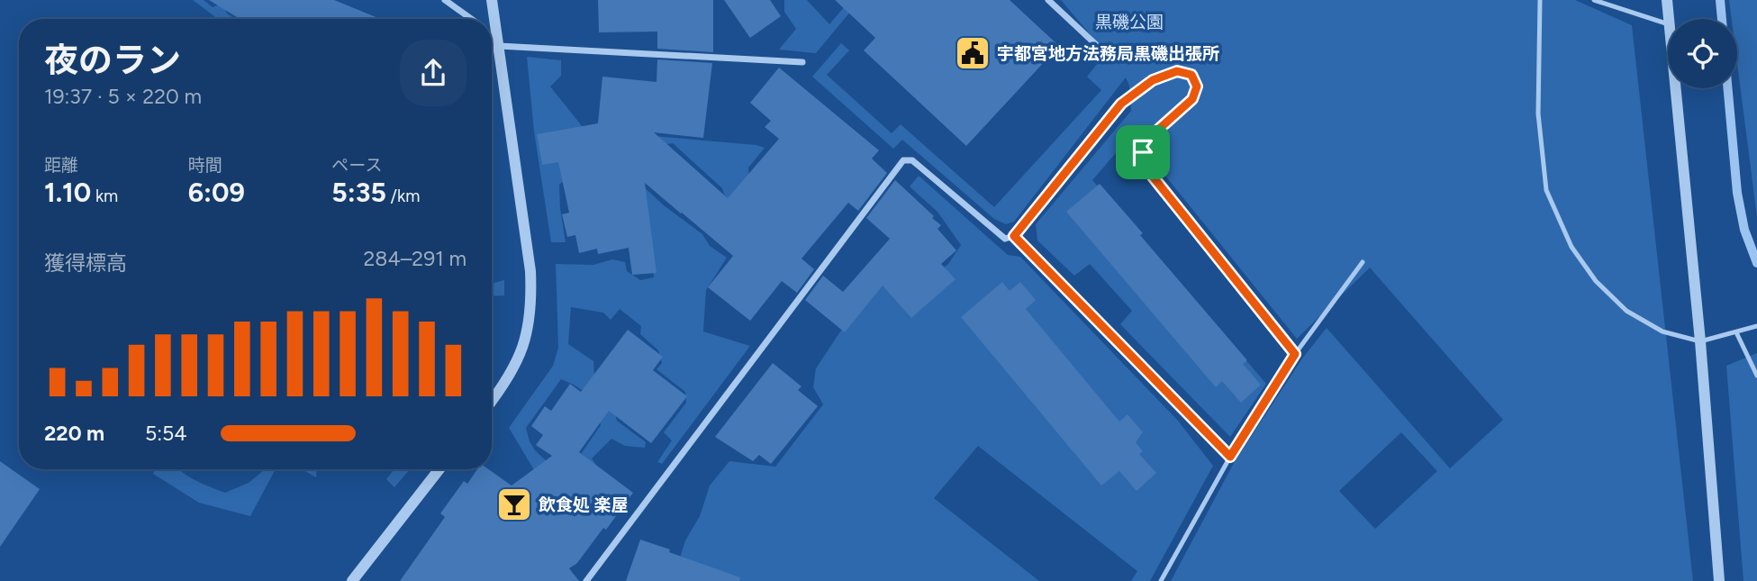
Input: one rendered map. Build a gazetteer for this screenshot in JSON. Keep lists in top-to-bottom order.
{
  "parks": ["黒磯公園"],
  "places": {
    "public building": ["宇都宮地方法務局黒磯出張所"],
    "bar": ["飲食処 楽屋"]
  },
  "page": {
    "heading": ["夜のラン", "19:37 · 5 × 220 m"],
    "stats": [
      ["距離", "1.10 km"],
      ["時間", "6:09"],
      ["ペース", "5:35 /km"]
    ],
    "chart": ["獲得標高", "284–291 m"],
    "list": [
      {
        "name": "220 m",
        "note": "5:54"
      }
    ]
  }
}
